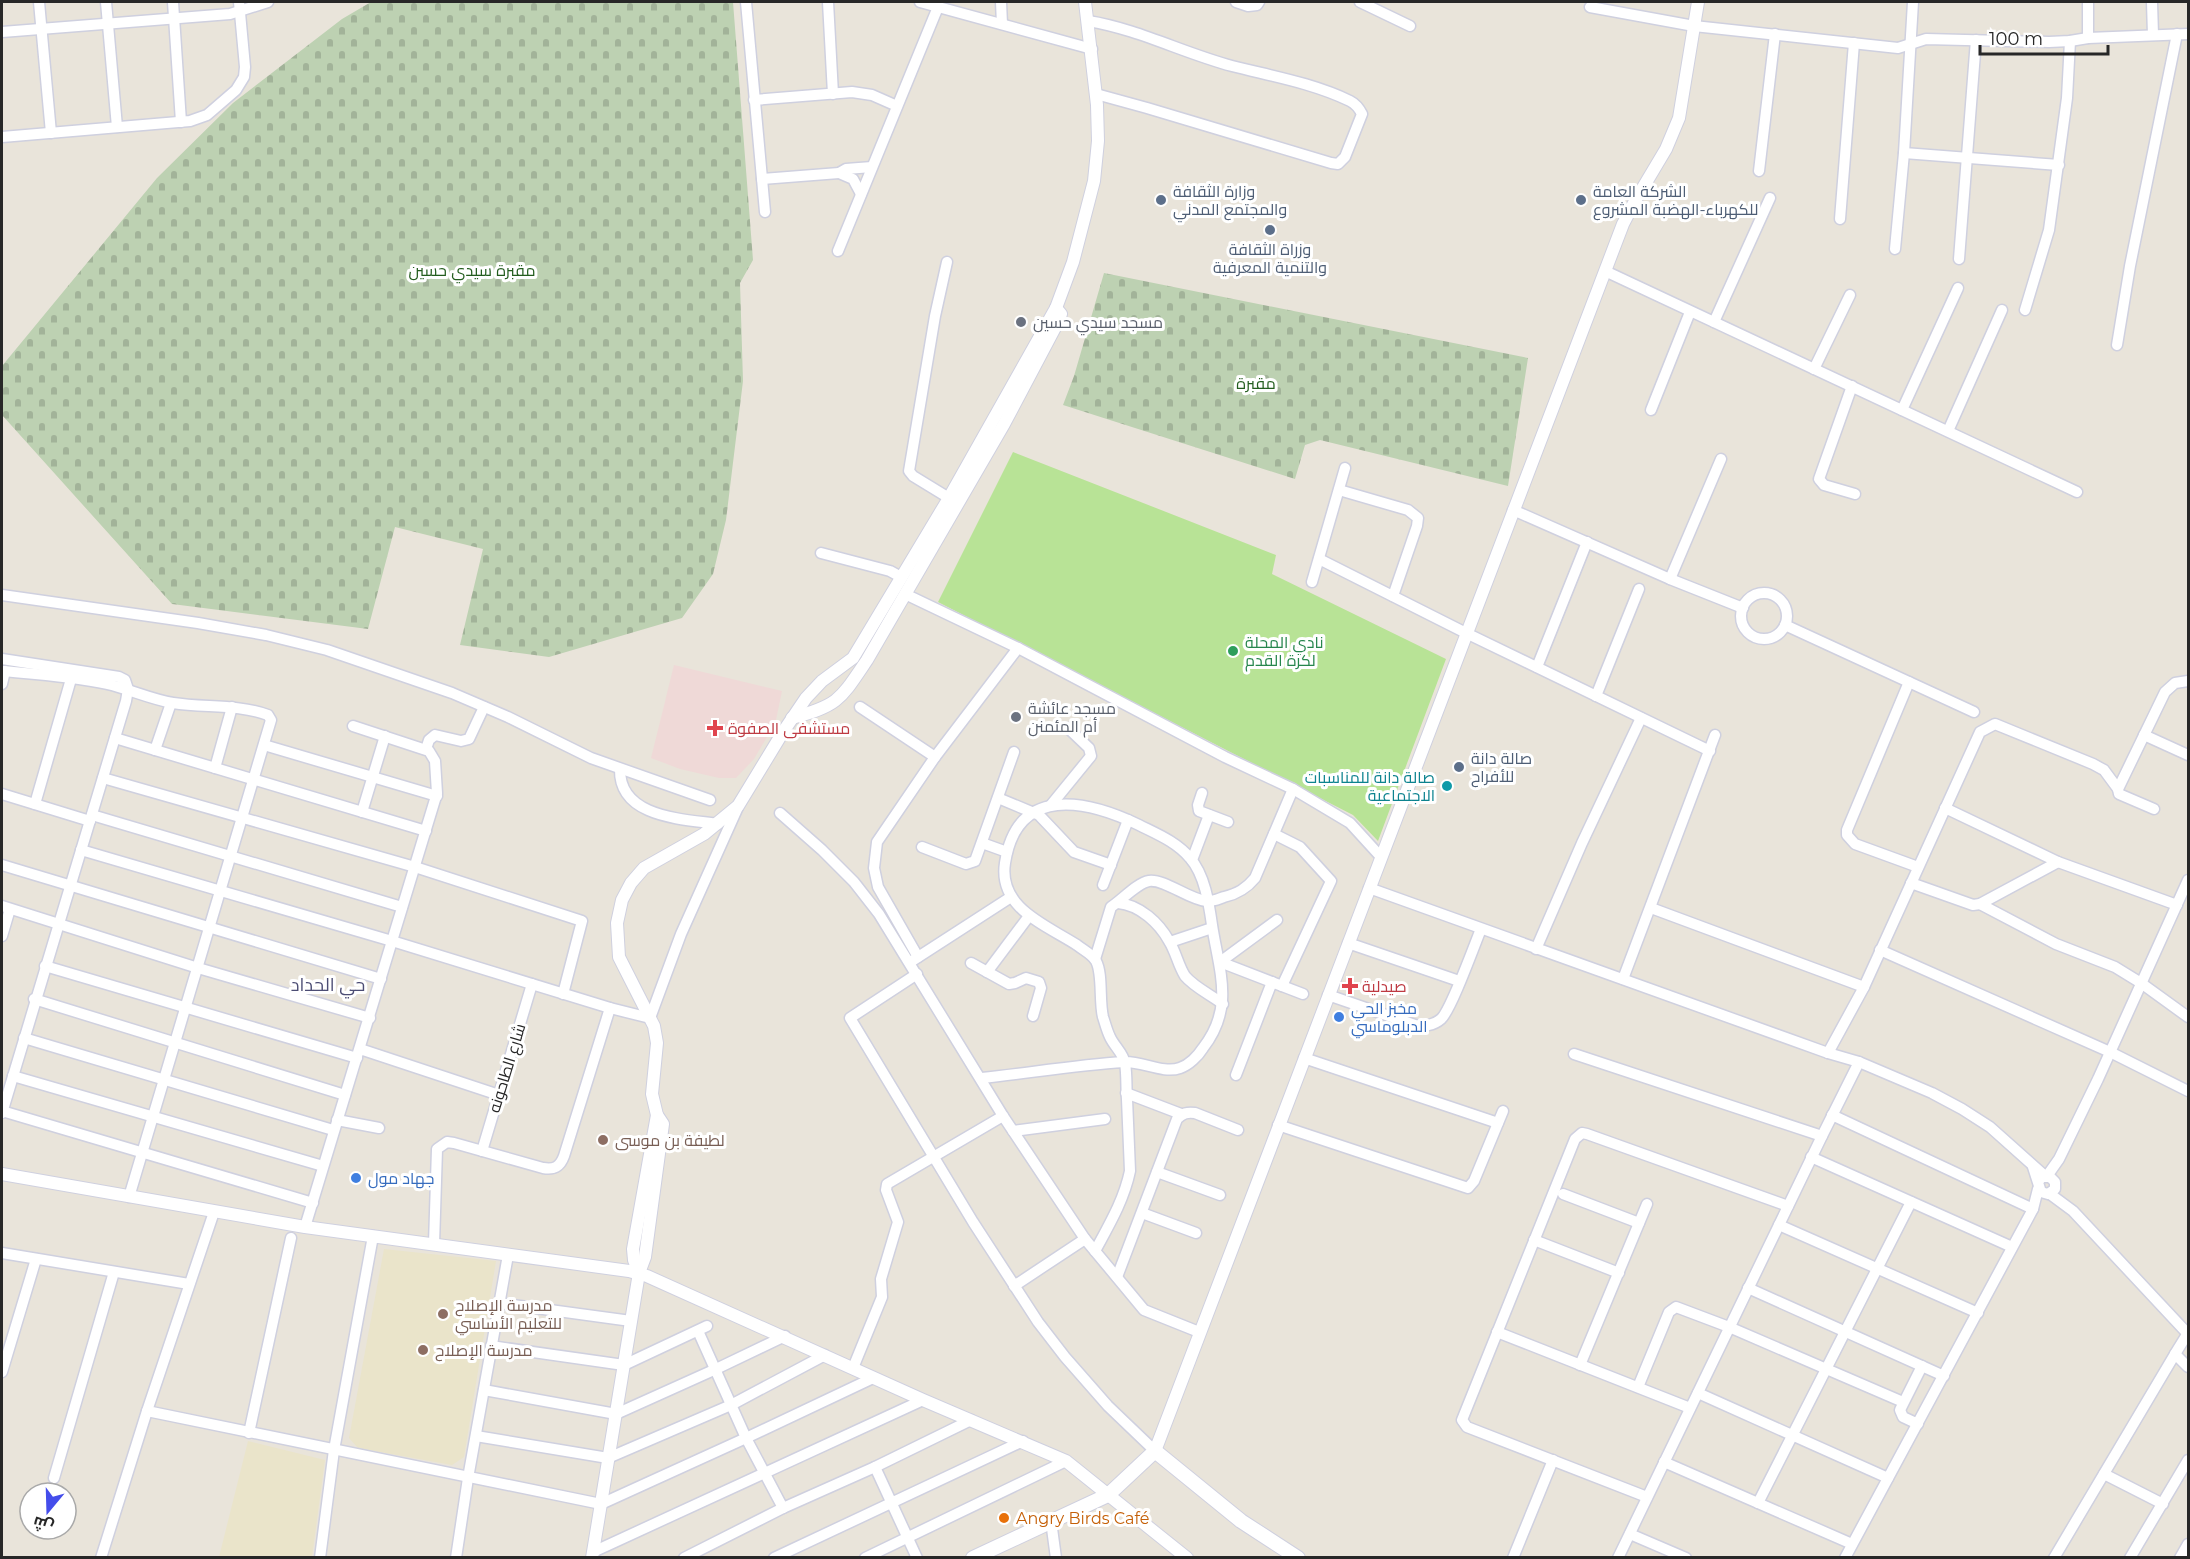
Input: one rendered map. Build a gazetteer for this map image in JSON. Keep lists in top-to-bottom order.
{
  "streets": {
    "street": ["شارع الطاحونه"]
  },
  "districts": ["حي الحداد"],
  "parks": ["مقبرة سيدي حسين", "مقبرة"],
  "places": {
    "other": [
      "وزارة الثقافة والمجتمع المدني",
      "الشركة العامة للكهرباء-الهضبة المشروع",
      "وزراة الثقافة والتنمية المعرفية",
      "مسجد سيدي حسين",
      "نادي المحلة لكرة القدم",
      "مسجد عائشة أم المئمنن",
      "صالة دانة للأفراح",
      "صالة دانة للمناسبات الاجتماعية",
      "مخبز الحي الدبلوماسي",
      "لطيفة بن موسى",
      "جهاد مول",
      "مدرسة الإصلاح للتعليم الأساسي",
      "مدرسة الإصلاح",
      "Angry Birds Café"
    ],
    "health": ["مستشفى الصفوة", "صيدلية"]
  },
  "scale_bar": "100 m",
  "north": "bottom"
}
